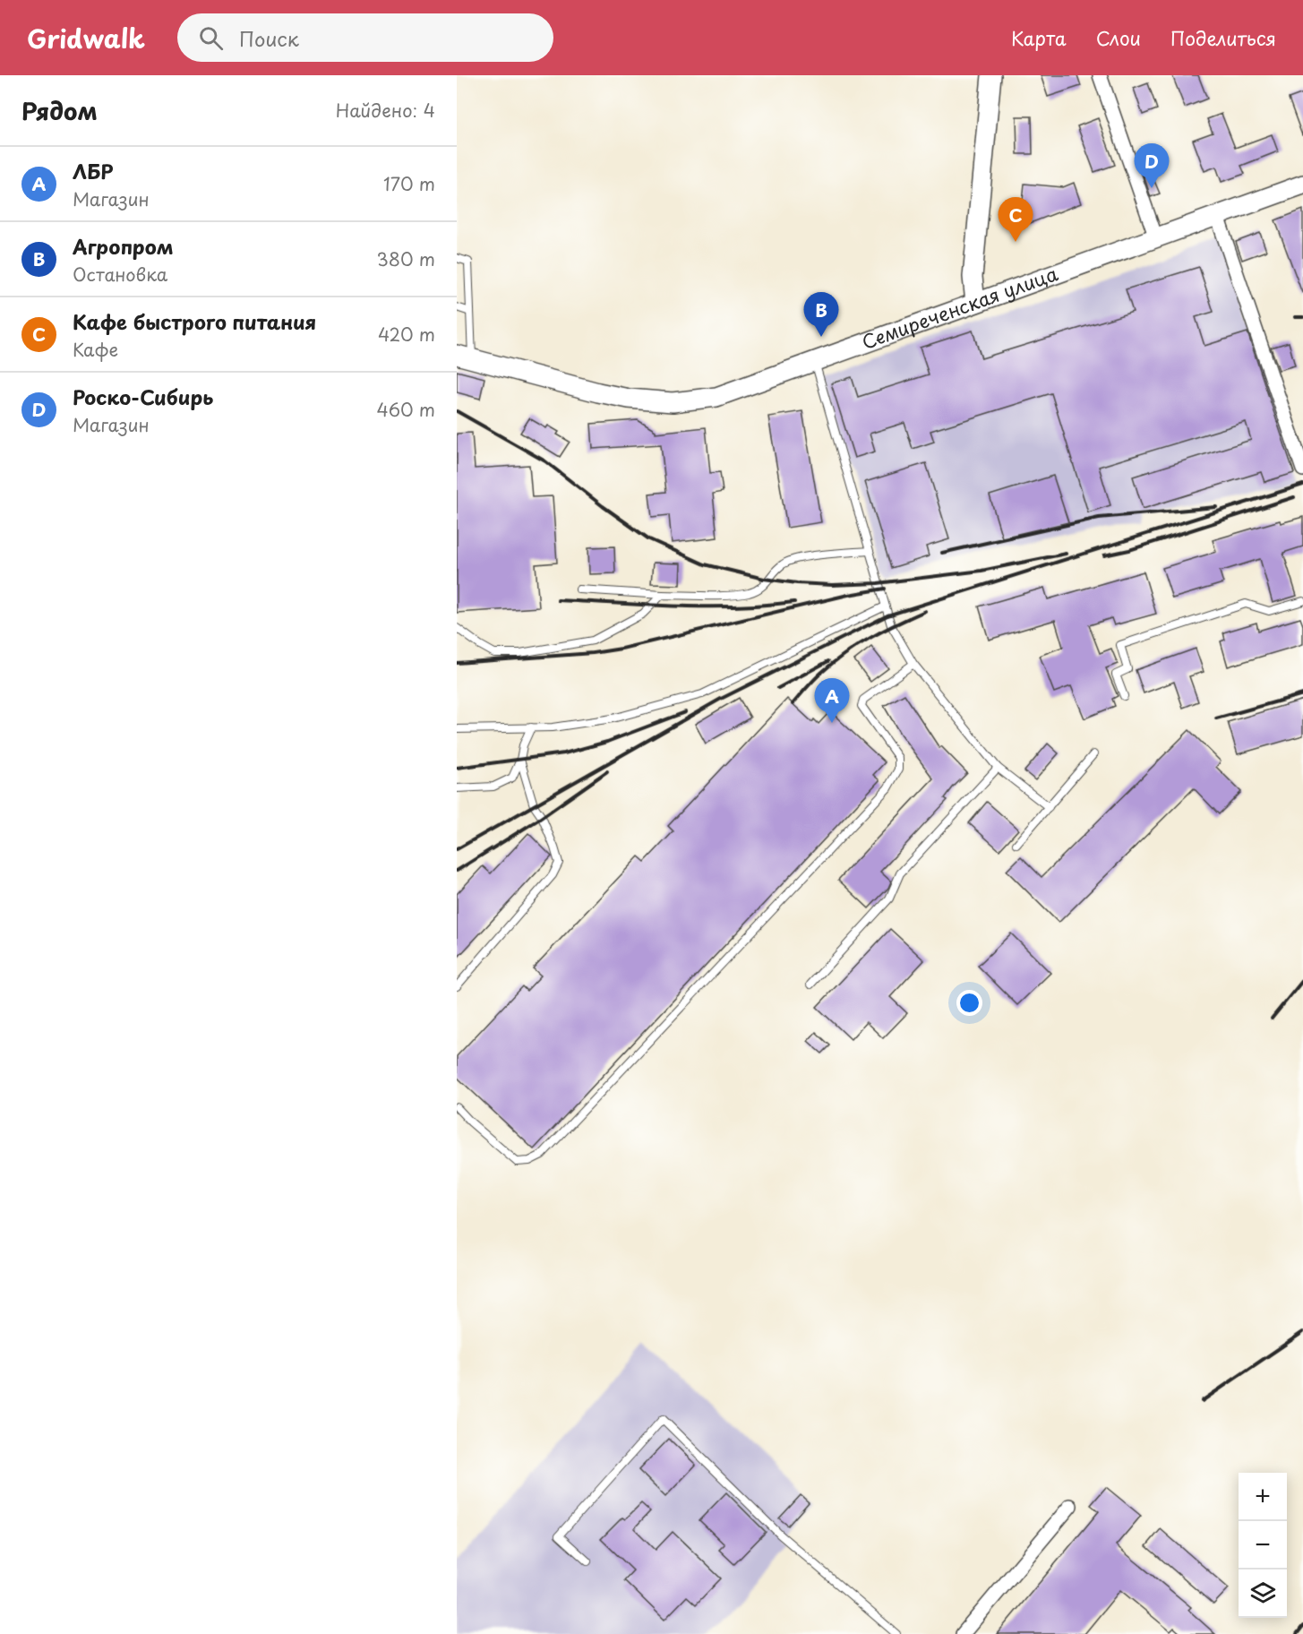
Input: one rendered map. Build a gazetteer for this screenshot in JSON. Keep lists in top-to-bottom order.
{
  "streets": {
    "main road": ["Семиреченская улица"]
  },
  "page": {
    "header": "Gridwalk",
    "search": "Поиск",
    "nav": ["Карта", "Слои", "Поделиться"],
    "heading": ["Рядом", "Найдено: 4"],
    "pins": [
      "D",
      "C",
      "B",
      "A"
    ],
    "list": [
      {
        "mark": "A",
        "name": "ЛБР",
        "note": "Магазин",
        "value": "170 m"
      },
      {
        "mark": "B",
        "name": "Агропром",
        "note": "Остановка",
        "value": "380 m"
      },
      {
        "mark": "C",
        "name": "Кафе быстрого питания",
        "note": "Кафе",
        "value": "420 m"
      },
      {
        "mark": "D",
        "name": "Роско-Сибирь",
        "note": "Магазин",
        "value": "460 m"
      }
    ],
    "map_buttons": ["+", "−"]
  }
}
